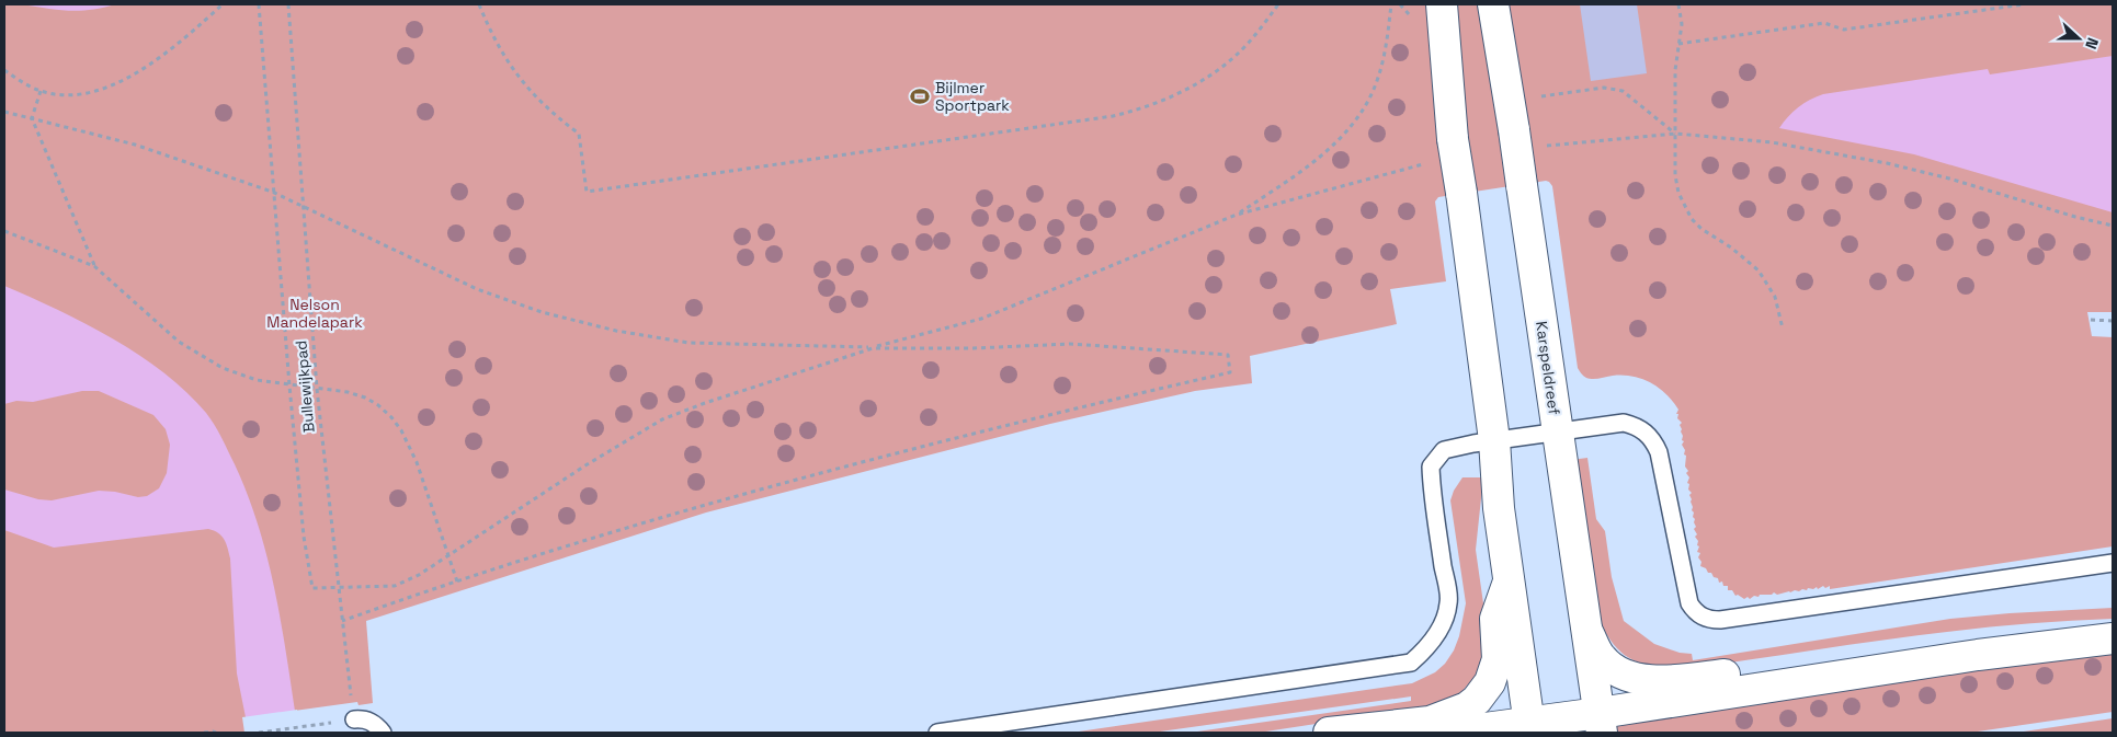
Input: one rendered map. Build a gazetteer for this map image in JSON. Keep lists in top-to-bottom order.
{
  "streets": {
    "main road": ["Karspeldreef"],
    "path": ["Bullewijkpad"]
  },
  "parks": ["Nelson Mandelapark"],
  "places": {
    "sports": ["Bijlmer Sportpark"]
  },
  "north": "right"
}
